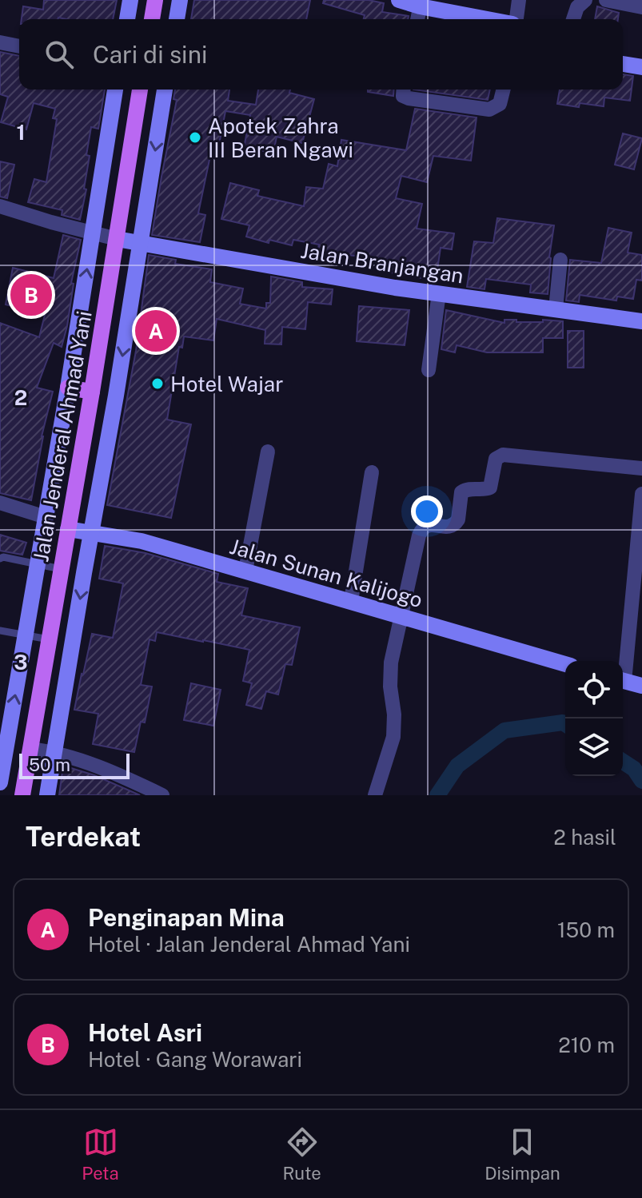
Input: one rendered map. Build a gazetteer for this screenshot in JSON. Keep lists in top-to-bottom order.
{
  "streets": {
    "main road": ["Jalan Jenderal Ahmad Yani"],
    "street": ["Jalan Branjangan", "Jalan Sunan Kalijogo"]
  },
  "crossings": [
    ["Jalan Branjangan", "Jalan Jenderal Ahmad Yani"],
    ["Jalan Jenderal Ahmad Yani", "Jalan Sunan Kalijogo"]
  ],
  "places": ["Apotek Zahra III Beran Ngawi", "Hotel Wajar"],
  "scale_bar": "50 m",
  "page": {
    "search": "Cari di sini",
    "pins": ["B", "A"],
    "scale": "50 m",
    "heading": ["Terdekat", "2 hasil"],
    "list": [
      {
        "mark": "A",
        "name": "Penginapan Mina",
        "note": "Hotel · Jalan Jenderal Ahmad Yani",
        "value": "150 m"
      },
      {
        "mark": "B",
        "name": "Hotel Asri",
        "note": "Hotel · Gang Worawari",
        "value": "210 m"
      }
    ],
    "nav": ["Peta", "Rute", "Disimpan"]
  },
  "grid": {
    "rows": ["1", "2", "3"]
  }
}
